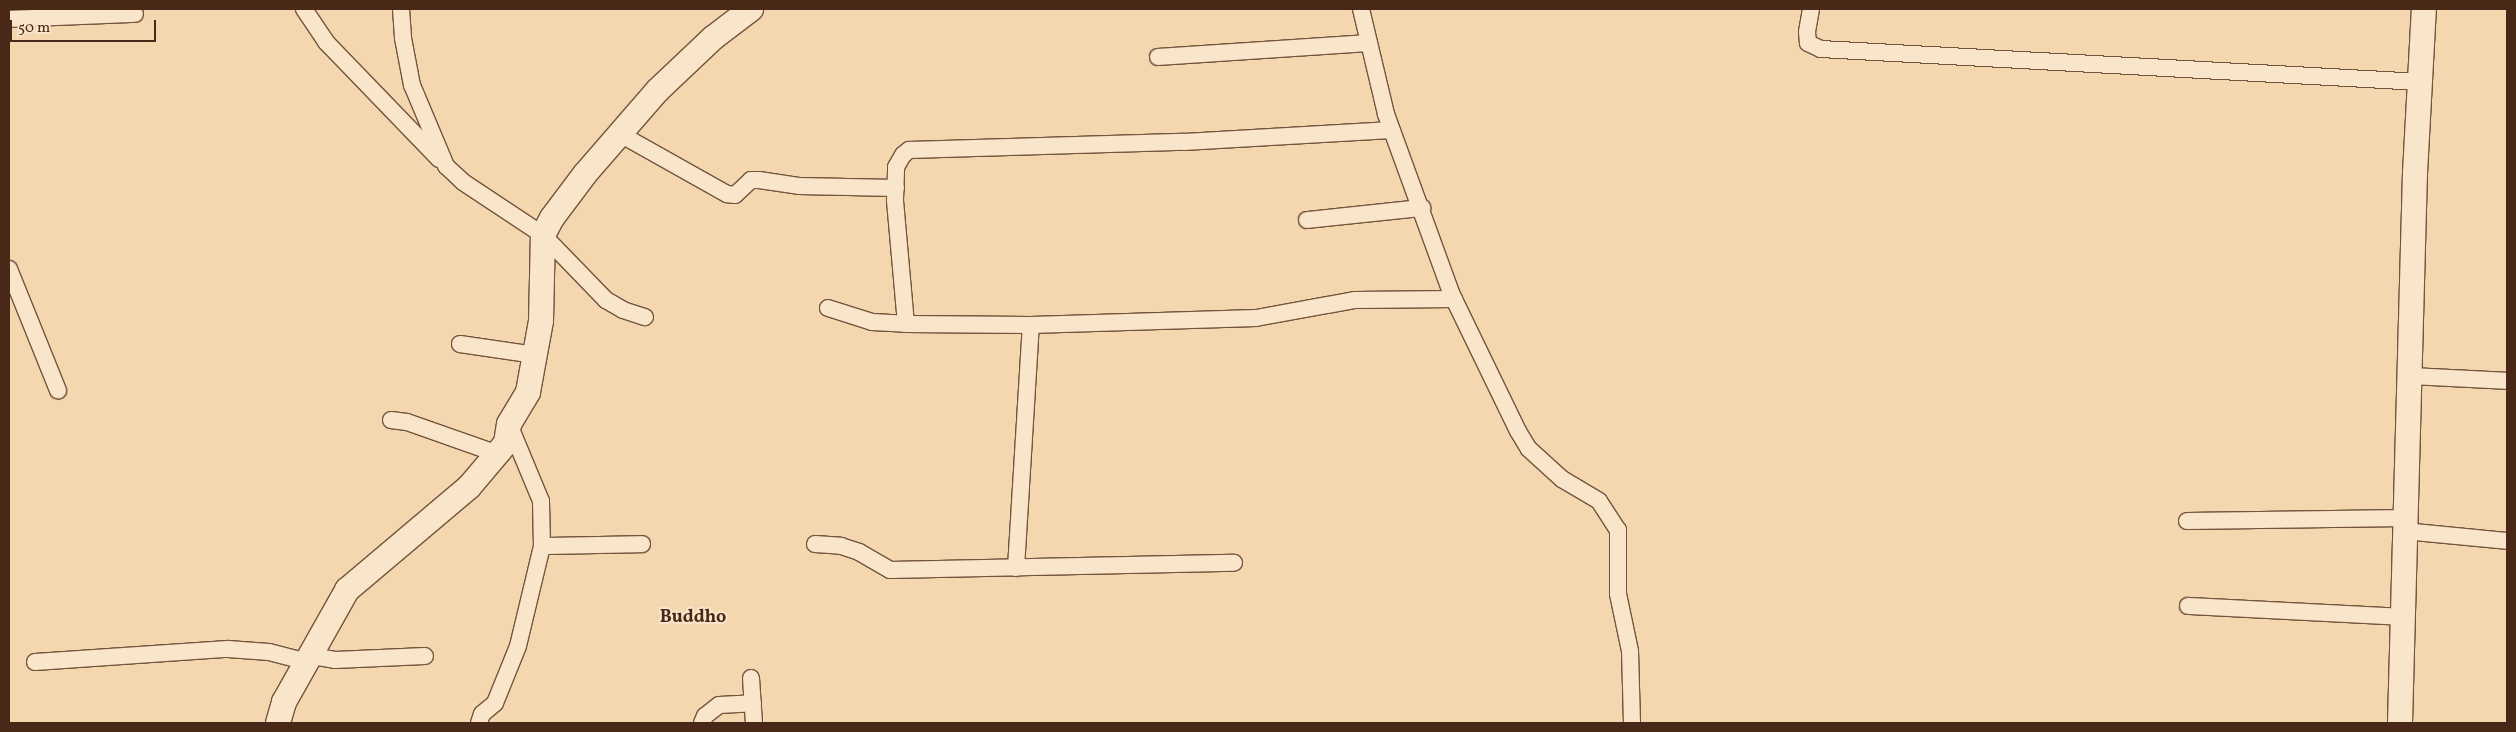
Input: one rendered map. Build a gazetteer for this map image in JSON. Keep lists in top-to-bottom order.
{
  "districts": ["Buddho"],
  "scale_bar": "50 m"
}
